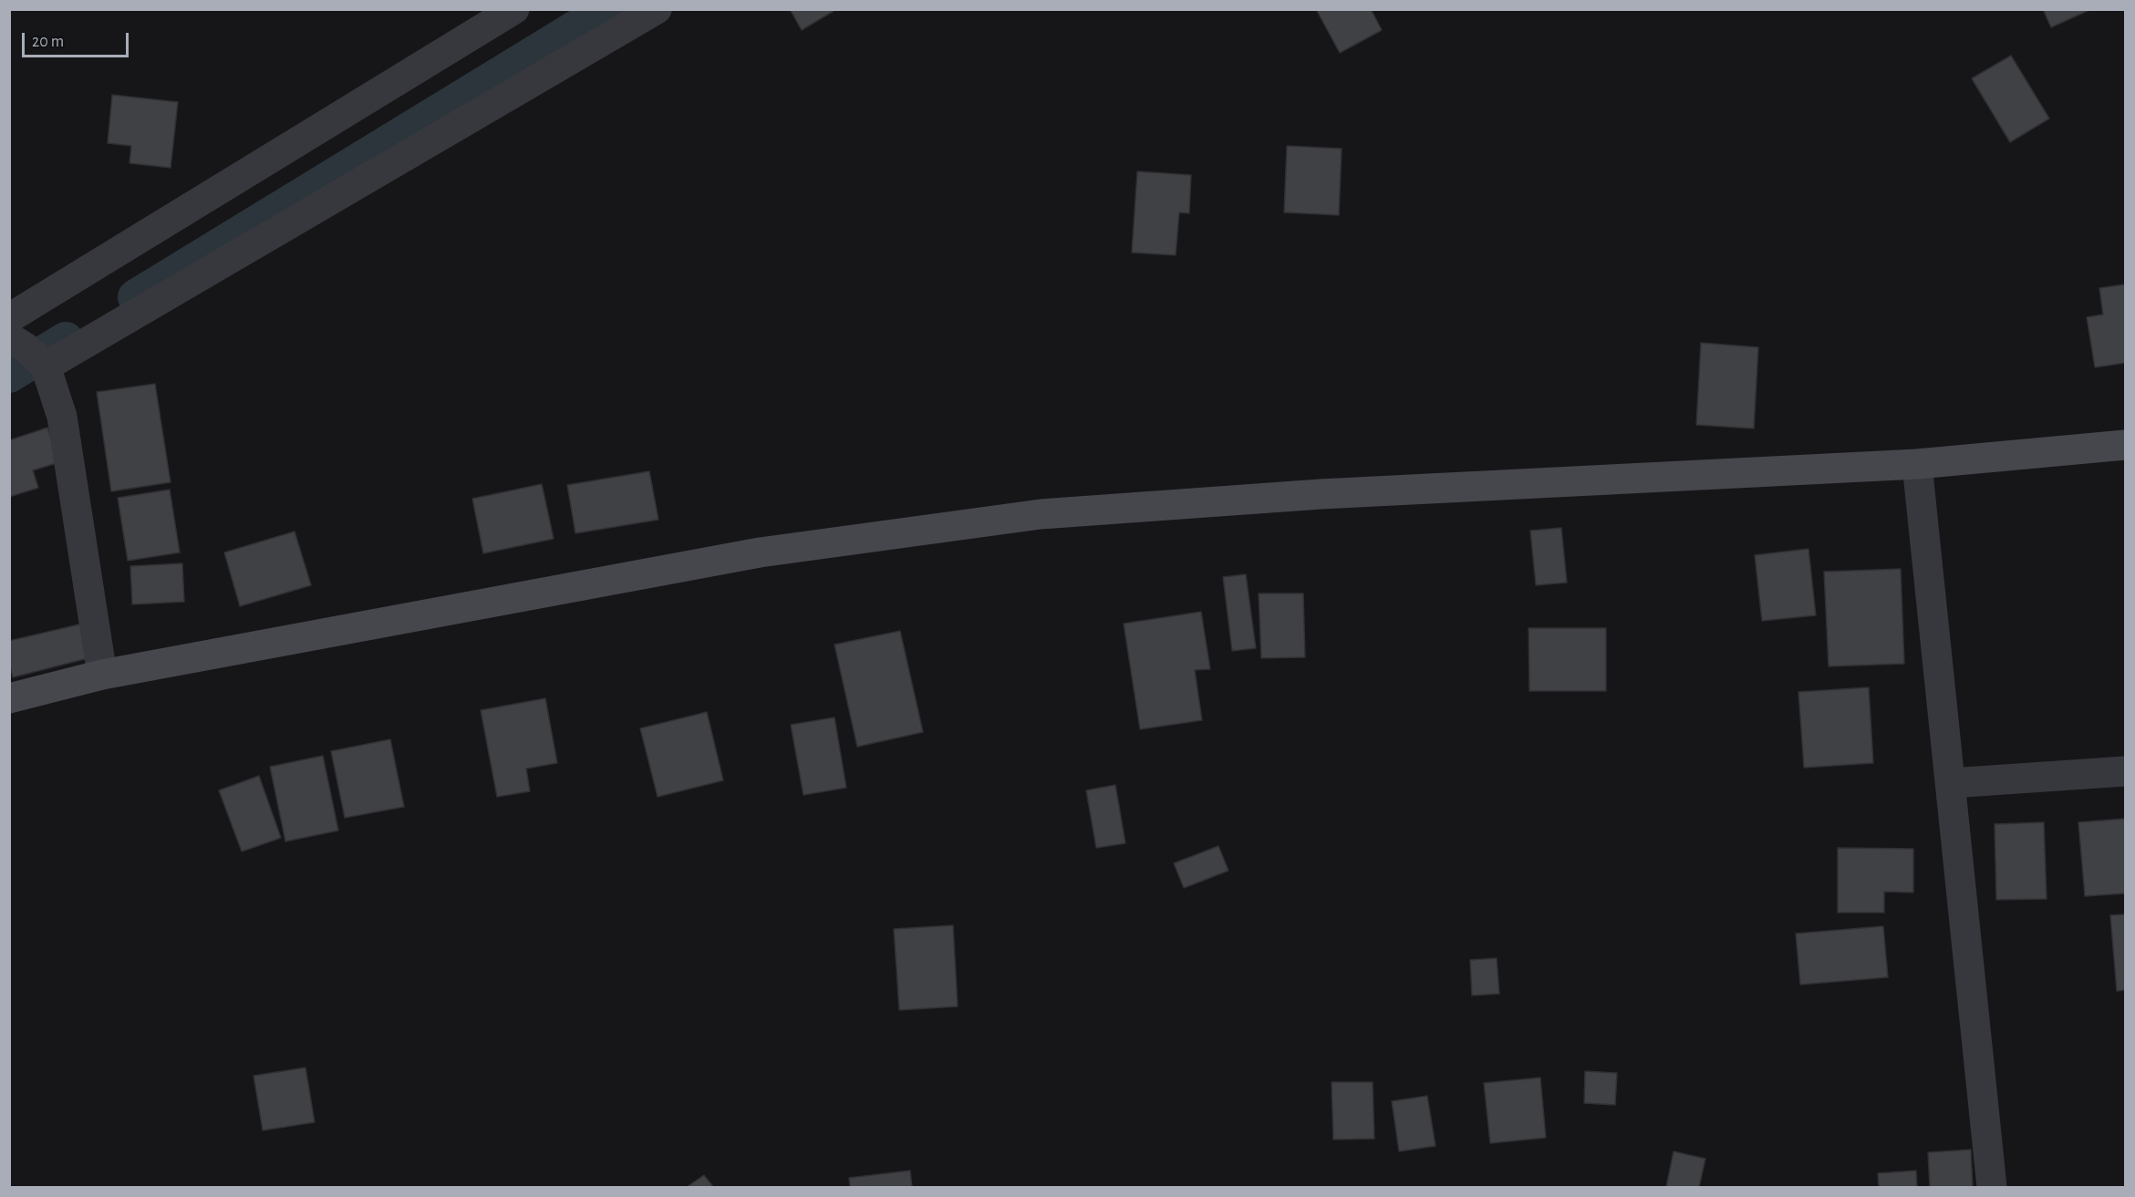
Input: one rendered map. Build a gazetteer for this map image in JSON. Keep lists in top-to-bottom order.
{
  "scale_bar": "20 m"
}
